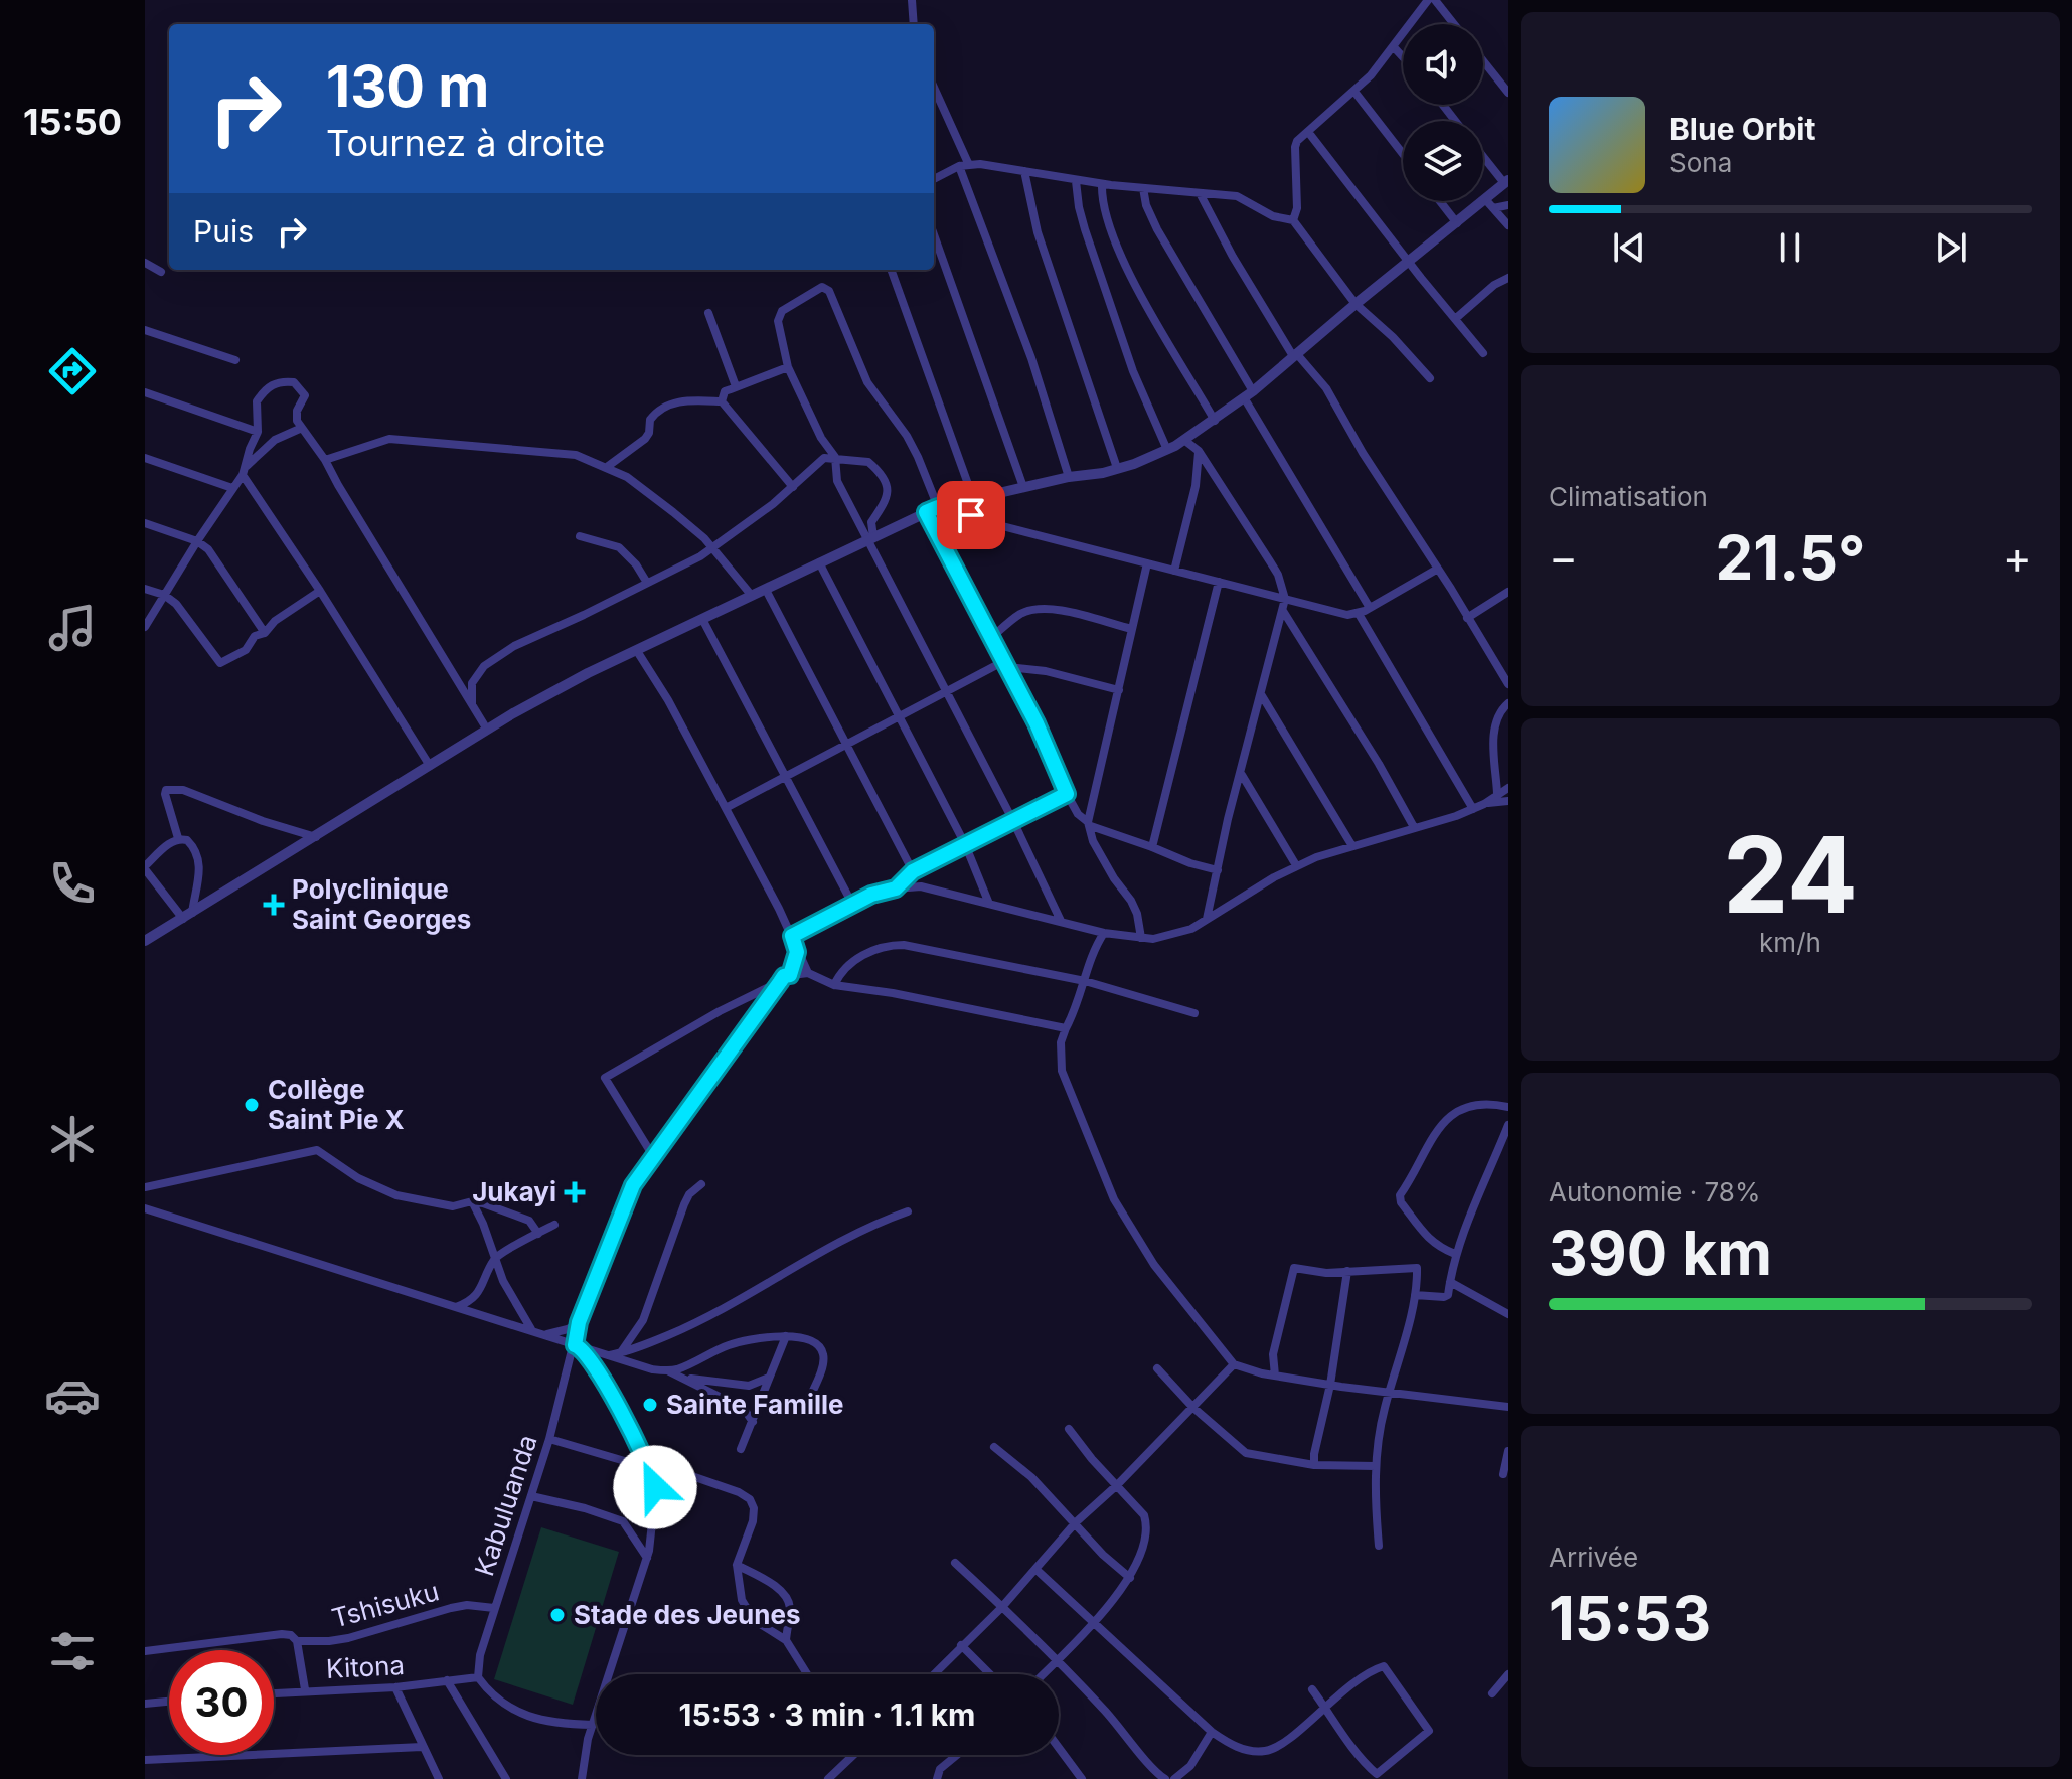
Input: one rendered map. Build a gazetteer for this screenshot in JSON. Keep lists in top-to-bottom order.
{
  "streets": {
    "street": ["Kabuluanda", "Tshisuku", "Kitona"]
  },
  "crossings": [
    ["Kabuluanda", "Tshisuku"],
    ["Kabuluanda", "Kitona"]
  ],
  "places": {
    "health": ["Polyclinique Saint Georges", "Jukayi"],
    "other": ["Collège Saint Pie X", "Sainte Famille", "Stade des Jeunes"]
  },
  "page": {
    "tabs": "15:50",
    "turn": ["130 m", "Tournez à droite"],
    "song": ["Blue Orbit", "Sona"],
    "then": "Puis",
    "tile": [
      "Climatisation",
      ["24", "km/h"],
      ["Autonomie · 78%", "390 km"],
      ["Arrivée", "15:53"]
    ],
    "heat": ["−", "21.5°", "+"],
    "limit": "30",
    "trip": "15:53 · 3 min · 1.1 km"
  }
}
